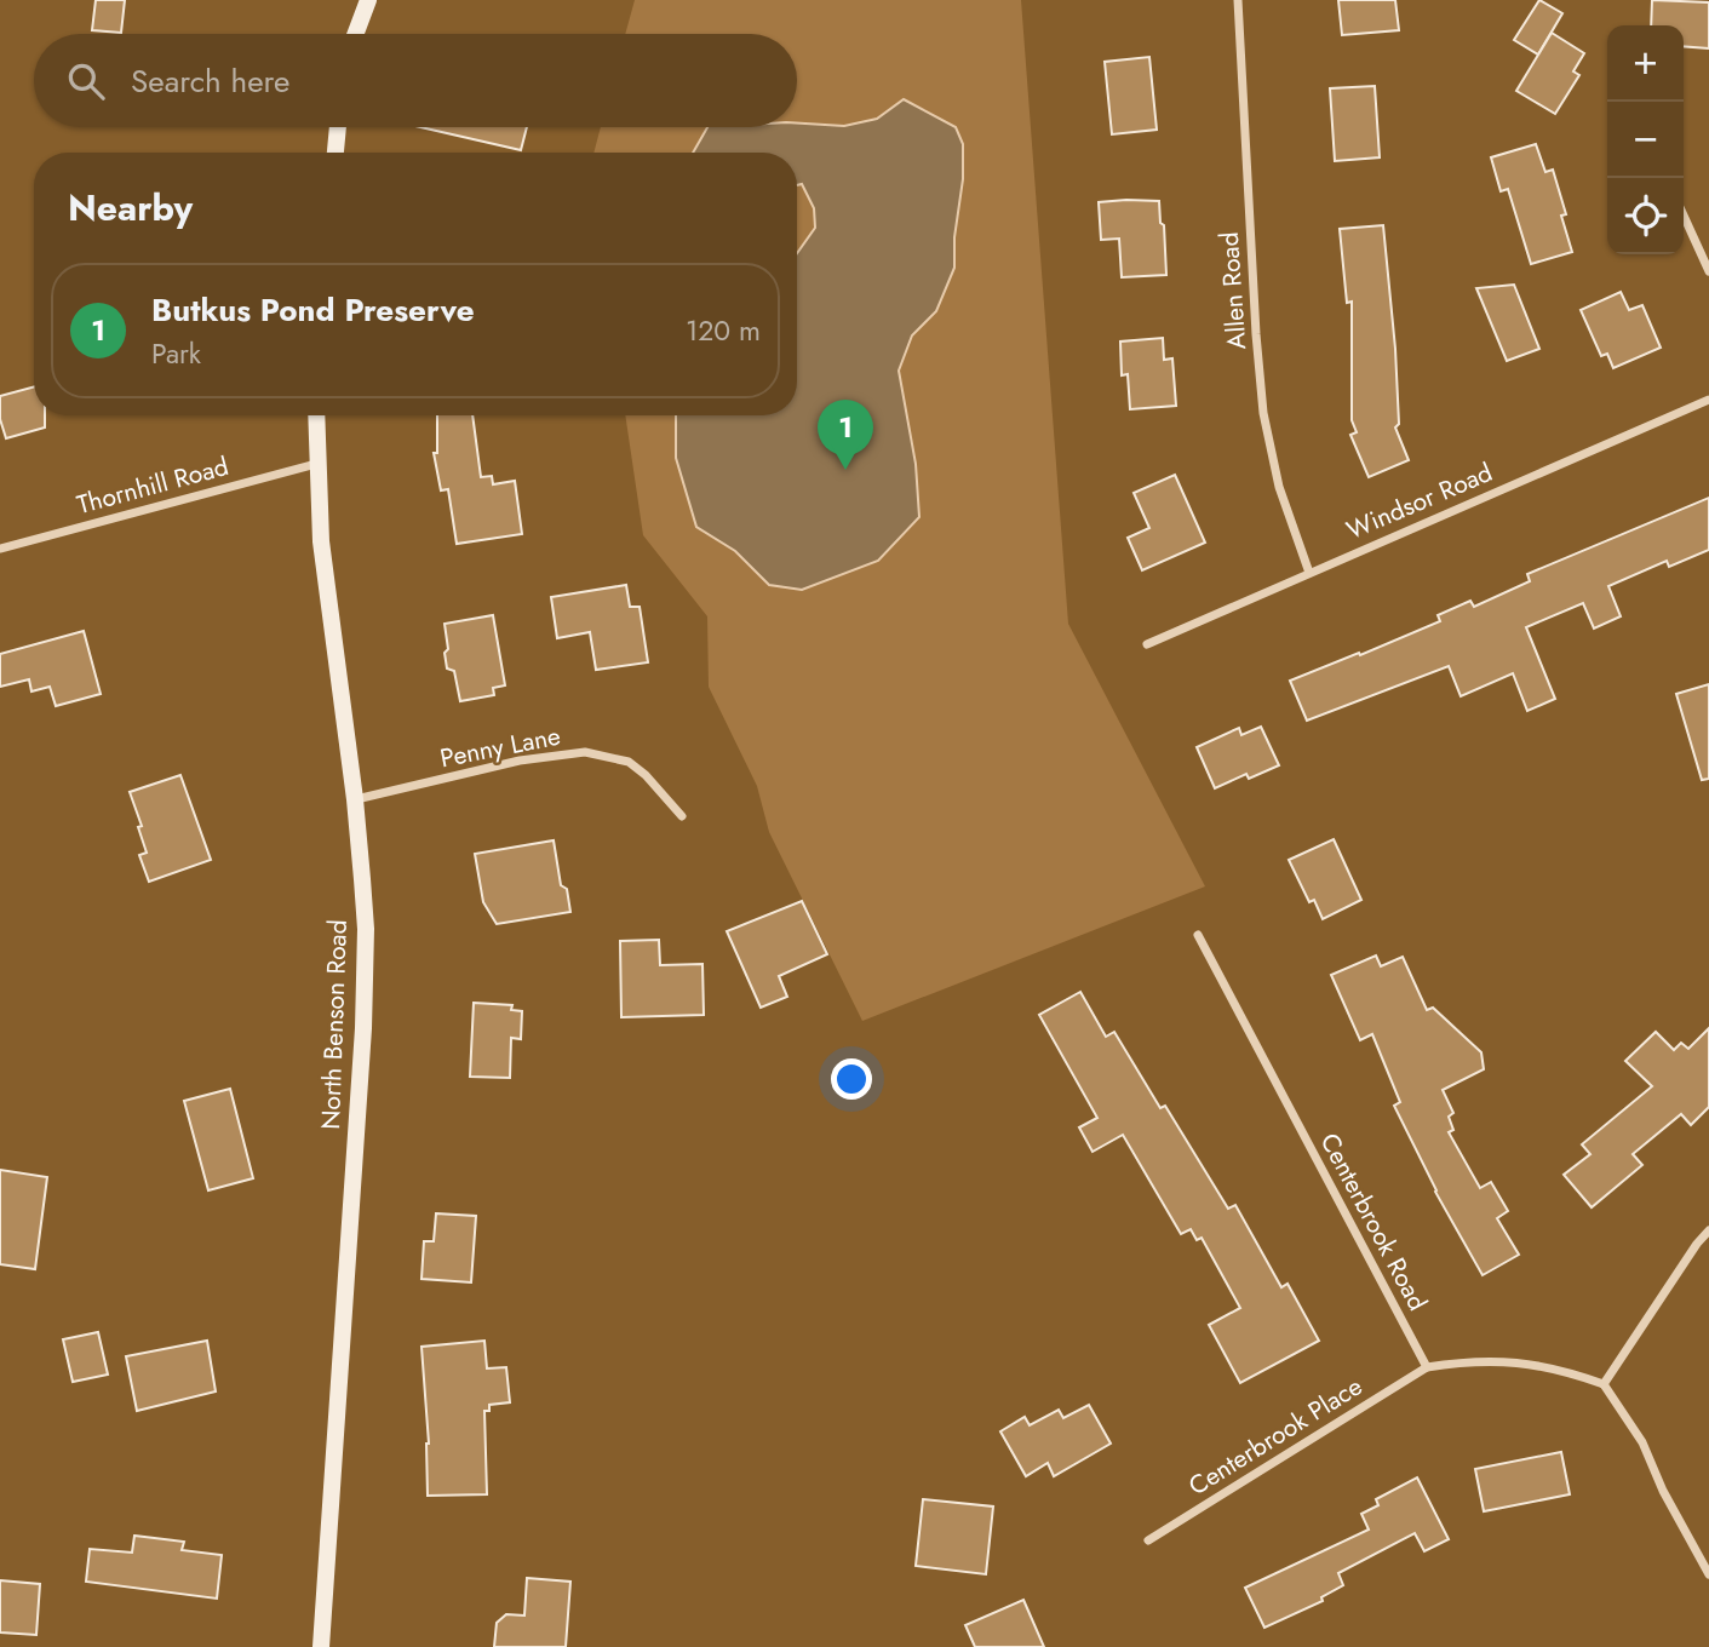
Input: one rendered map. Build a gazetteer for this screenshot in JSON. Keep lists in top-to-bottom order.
{
  "streets": {
    "main road": ["North Benson Road"],
    "street": [
      "Allen Road",
      "Thornhill Road",
      "Windsor Road",
      "Penny Lane",
      "Centerbrook Road",
      "Centerbrook Place"
    ]
  },
  "crossings": [
    ["Allen Road", "Windsor Road"],
    ["Thornhill Road", "North Benson Road"],
    ["Penny Lane", "North Benson Road"],
    ["Centerbrook Road", "Centerbrook Place"]
  ],
  "page": {
    "map_buttons": ["+", "−"],
    "search": "Search here",
    "heading": "Nearby",
    "list": [
      {
        "mark": "1",
        "name": "Butkus Pond Preserve",
        "note": "Park",
        "value": "120 m"
      }
    ],
    "pins": "1"
  }
}
